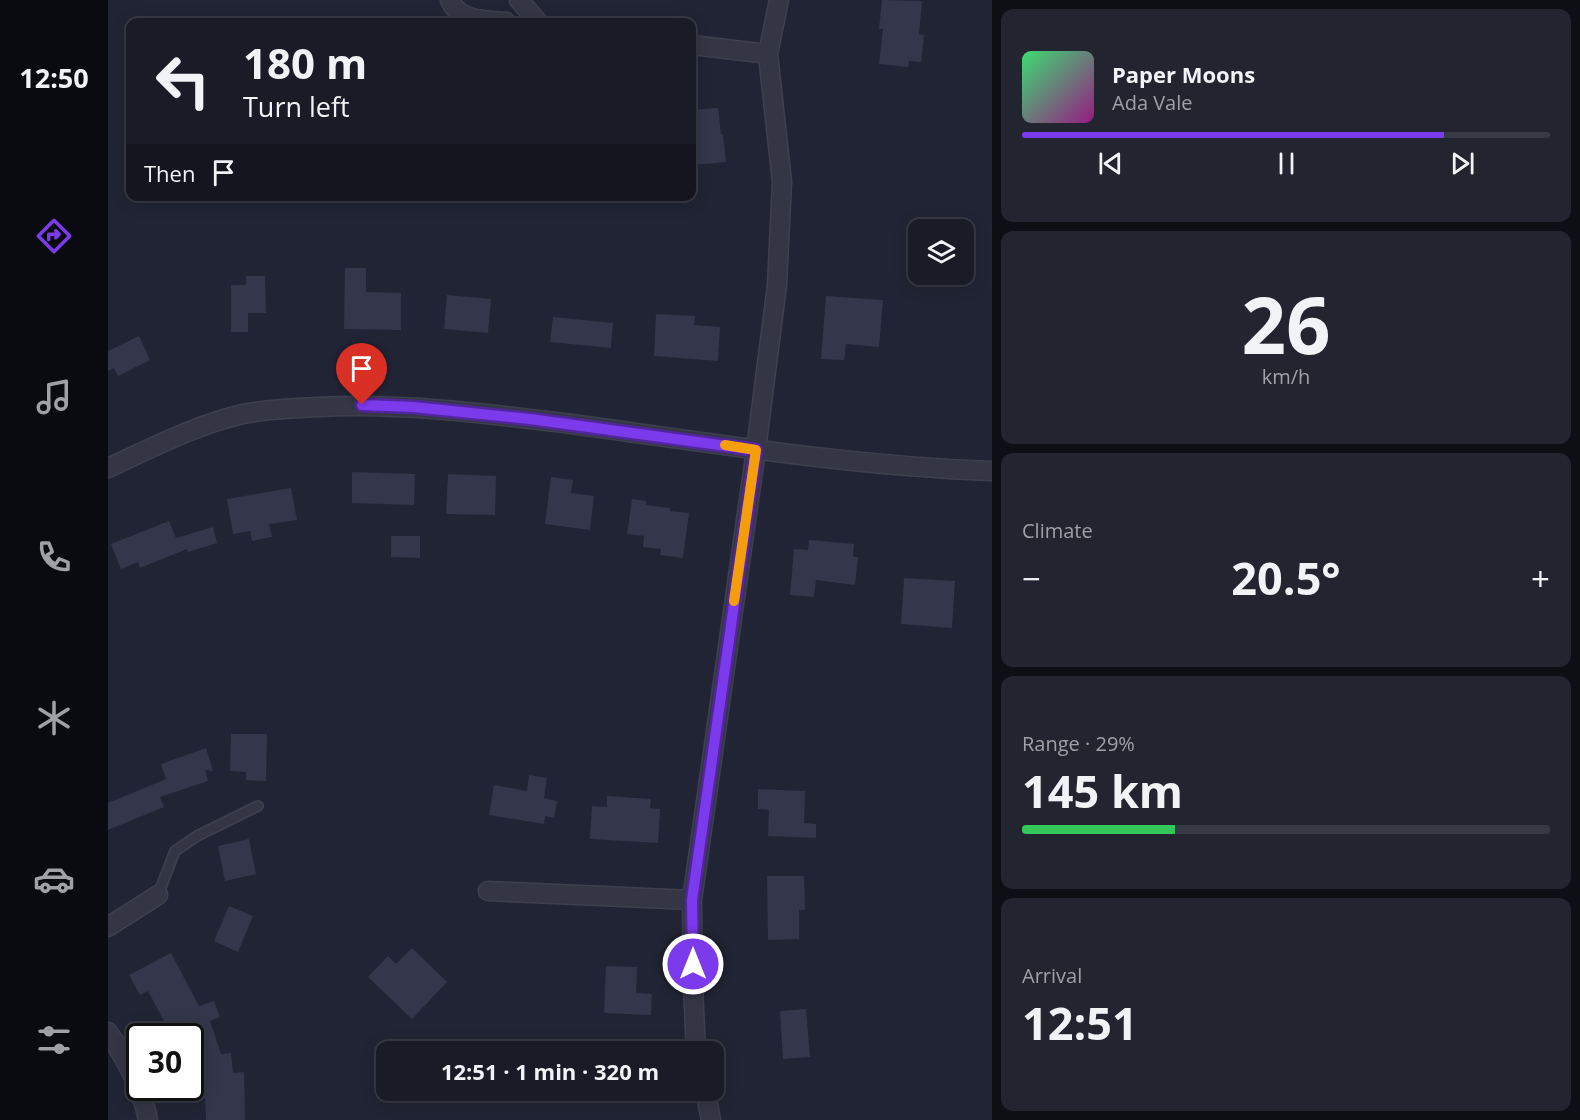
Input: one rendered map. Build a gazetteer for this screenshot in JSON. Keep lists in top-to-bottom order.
{
  "page": {
    "tabs": "12:50",
    "turn": ["180 m", "Turn left"],
    "song": ["Paper Moons", "Ada Vale"],
    "then": "Then",
    "tile": [
      ["26", "km/h"],
      "Climate",
      ["Range · 29%", "145 km"],
      ["Arrival", "12:51"]
    ],
    "heat": ["−", "20.5°", "+"],
    "limit": "30",
    "trip": "12:51 · 1 min · 320 m"
  }
}
